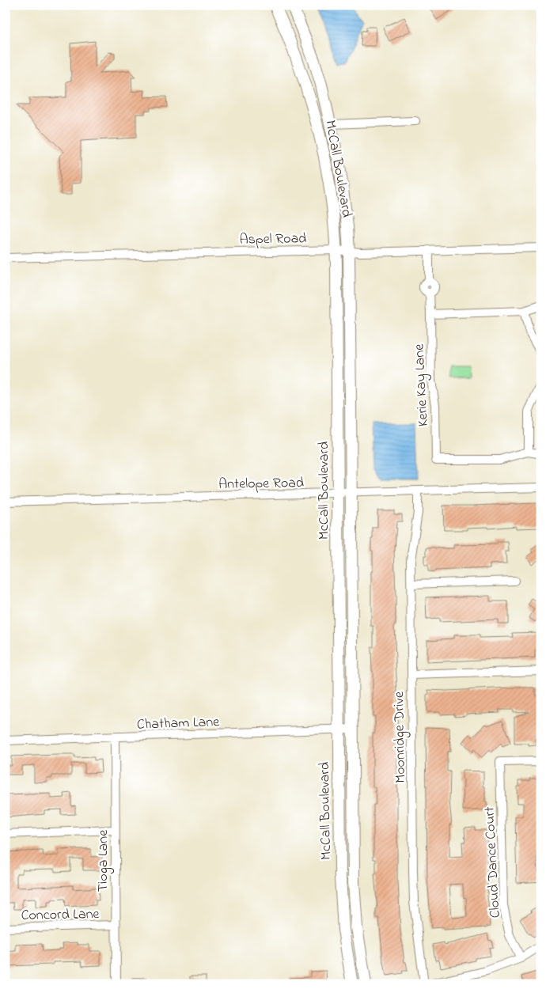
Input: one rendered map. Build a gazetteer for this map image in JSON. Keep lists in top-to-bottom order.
{
  "streets": {
    "main road": ["McCall Boulevard"],
    "street": [
      "Aspel Road",
      "Kerie Kay Lane",
      "Antelope Road",
      "Chatham Lane",
      "Moonridge Drive",
      "Tioga Lane",
      "Cloud Dance Court",
      "Concord Lane"
    ]
  },
  "crossings": [
    ["McCall Boulevard", "Aspel Road"],
    ["McCall Boulevard", "Antelope Road"],
    ["McCall Boulevard", "Chatham Lane"],
    ["Antelope Road", "Moonridge Drive"],
    ["Chatham Lane", "Tioga Lane"],
    ["Tioga Lane", "Concord Lane"]
  ]
}
